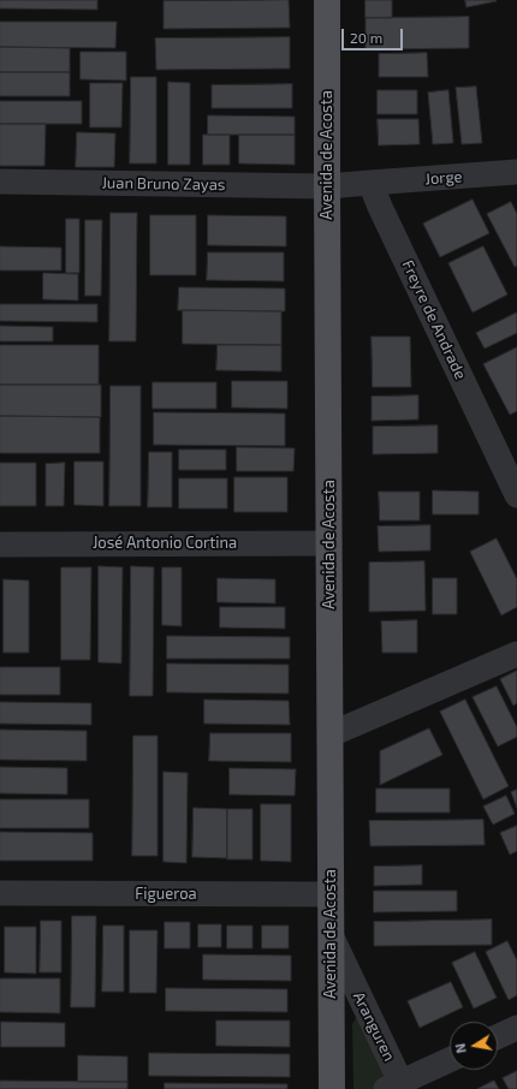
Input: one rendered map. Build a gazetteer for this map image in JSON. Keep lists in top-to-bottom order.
{
  "streets": {
    "main road": ["Avenida de Acosta"],
    "street": [
      "Jorge",
      "Juan Bruno Zayas",
      "Freyre de Andrade",
      "José Antonio Cortina",
      "Figueroa",
      "Aranguren"
    ]
  },
  "crossings": [
    ["Avenida de Acosta", "Juan Bruno Zayas"],
    ["Avenida de Acosta", "José Antonio Cortina"],
    ["Avenida de Acosta", "Figueroa"],
    ["Avenida de Acosta", "Aranguren"],
    ["Jorge", "Freyre de Andrade"]
  ],
  "scale_bar": "20 m",
  "north": "left"
}
